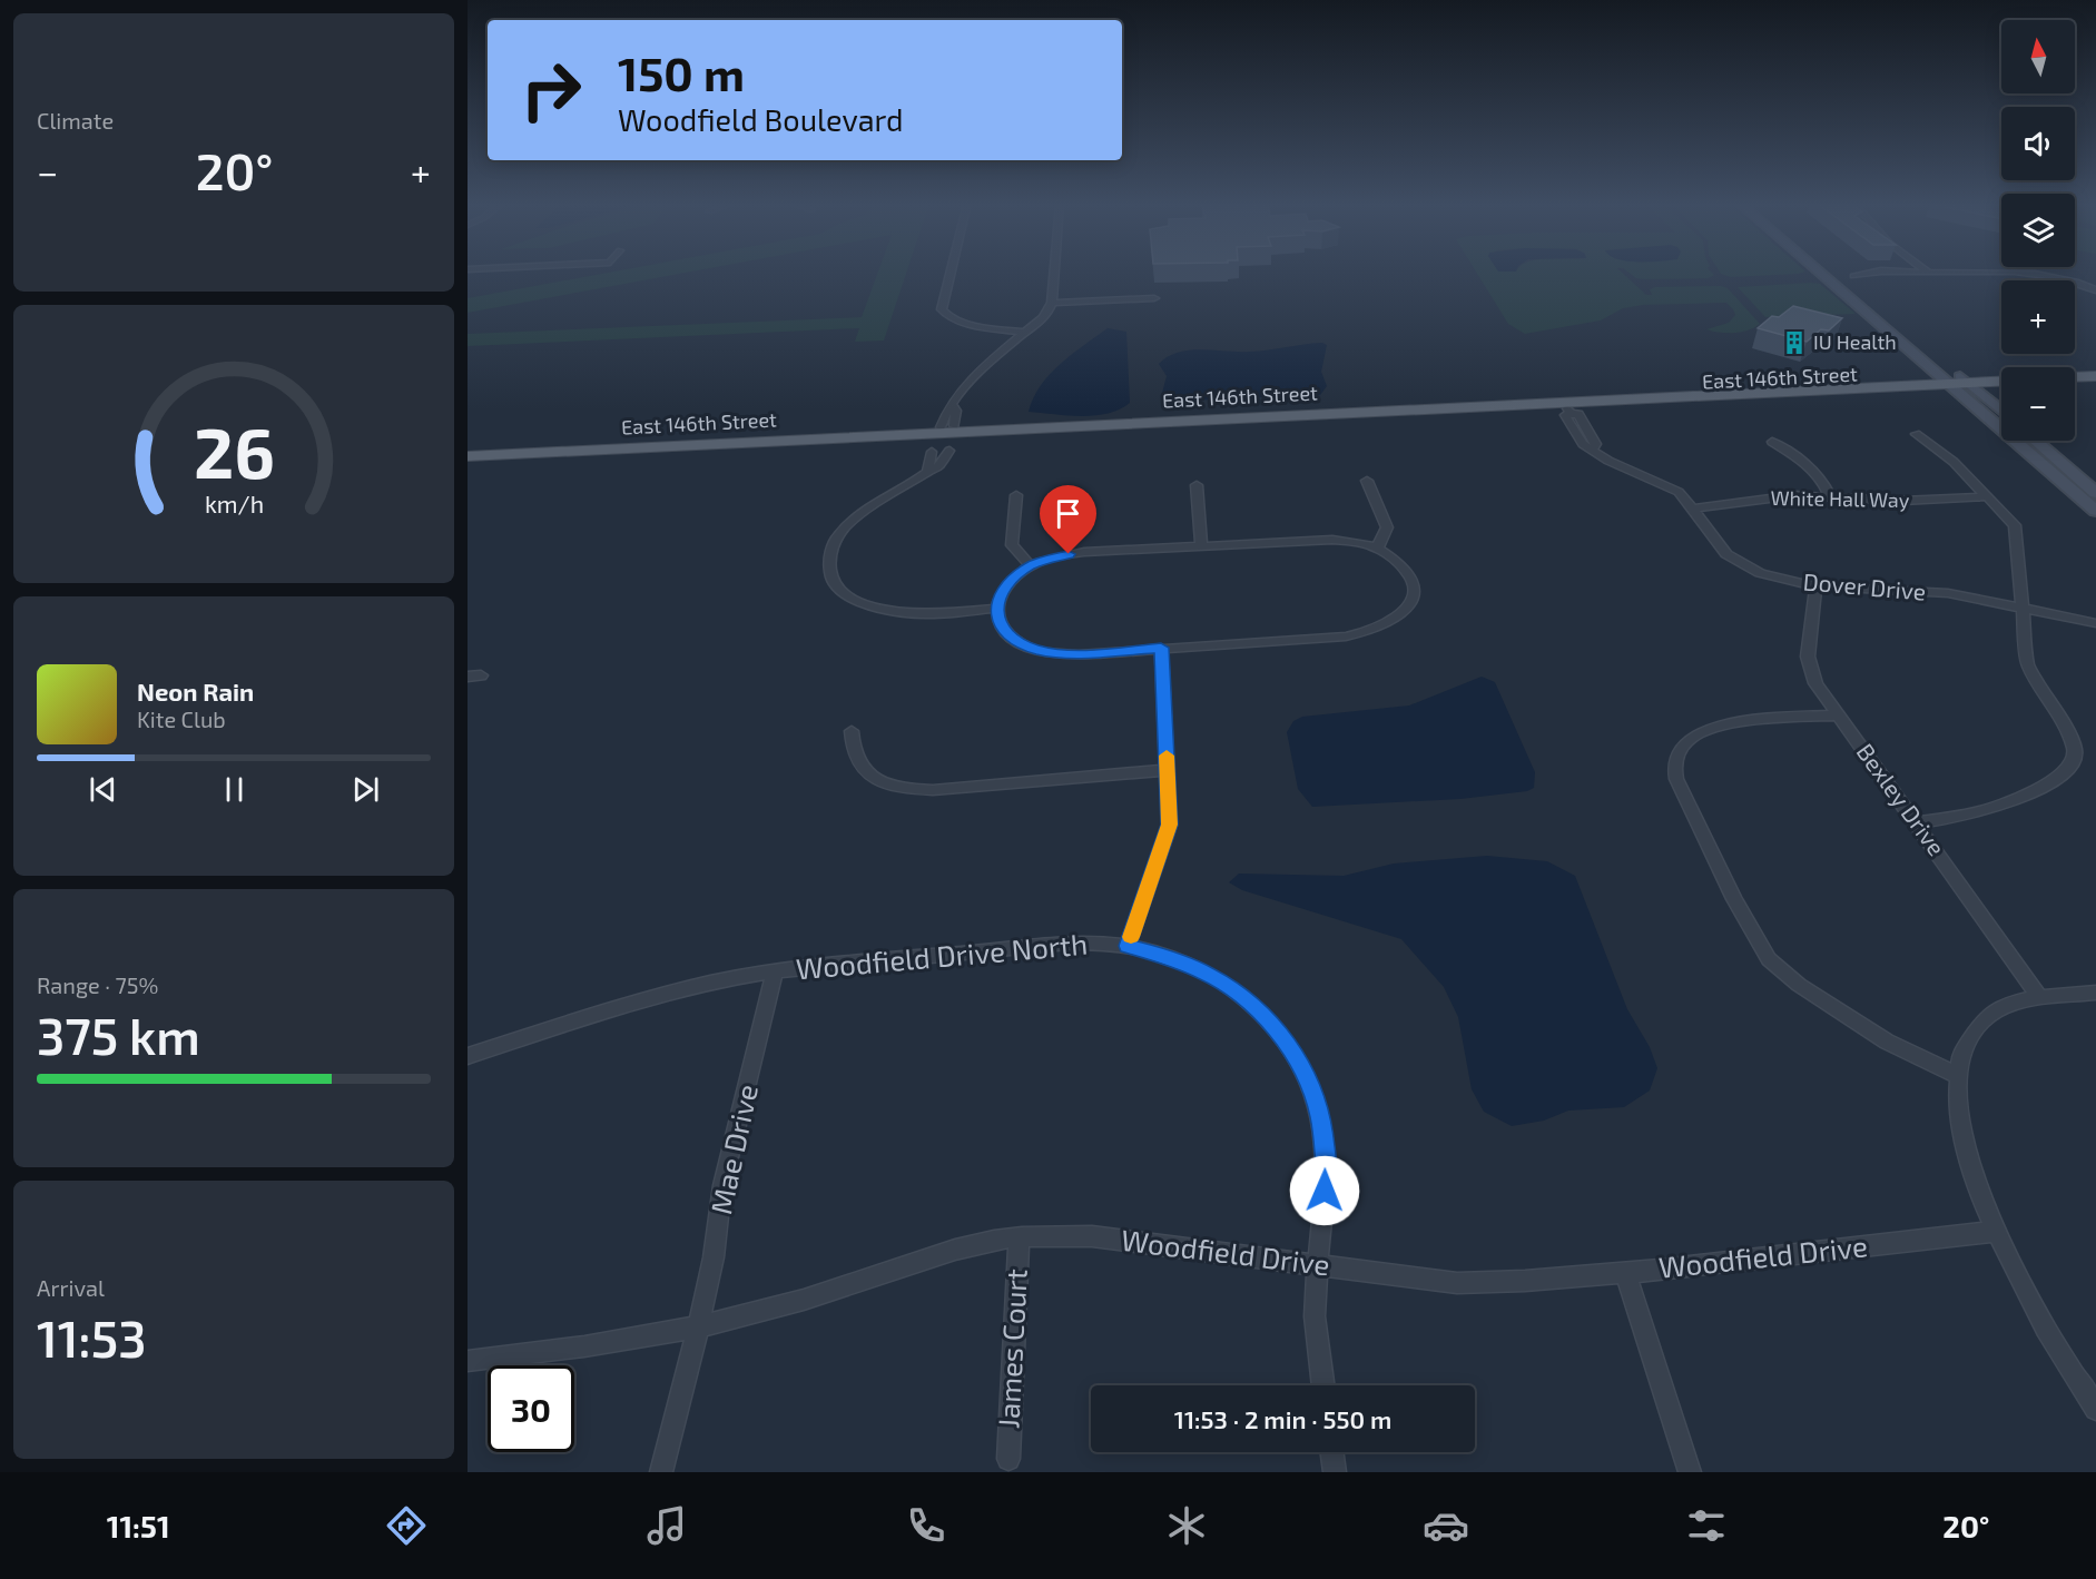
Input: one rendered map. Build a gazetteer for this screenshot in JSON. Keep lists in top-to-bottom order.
{
  "streets": {
    "main road": ["East 146th Street"],
    "street": [
      "White Hall Way",
      "Dover Drive",
      "Bexley Drive",
      "Woodfield Drive North",
      "Mae Drive",
      "Woodfield Drive",
      "James Court"
    ]
  },
  "crossings": [
    ["East 146th Street", "Dover Drive"],
    ["White Hall Way", "Dover Drive"],
    ["Dover Drive", "Bexley Drive"],
    ["Woodfield Drive North", "Mae Drive"],
    ["Woodfield Drive North", "Woodfield Drive"],
    ["Mae Drive", "Woodfield Drive"],
    ["Woodfield Drive", "James Court"]
  ],
  "places": {
    "building": ["IU Health"]
  },
  "north": "top",
  "page": {
    "tile": [
      "Climate",
      ["Range · 75%", "375 km"],
      ["Arrival", "11:53"]
    ],
    "map_buttons": ["+", "−"],
    "turn": ["150 m", "Woodfield Boulevard"],
    "heat": ["−", "20°", "+"],
    "song": ["Neon Rain", "Kite Club"],
    "limit": "30",
    "trip": "11:53 · 2 min · 550 m",
    "tabs": ["11:51", "20°"],
    "gauge": ["26", "km/h"]
  }
}
